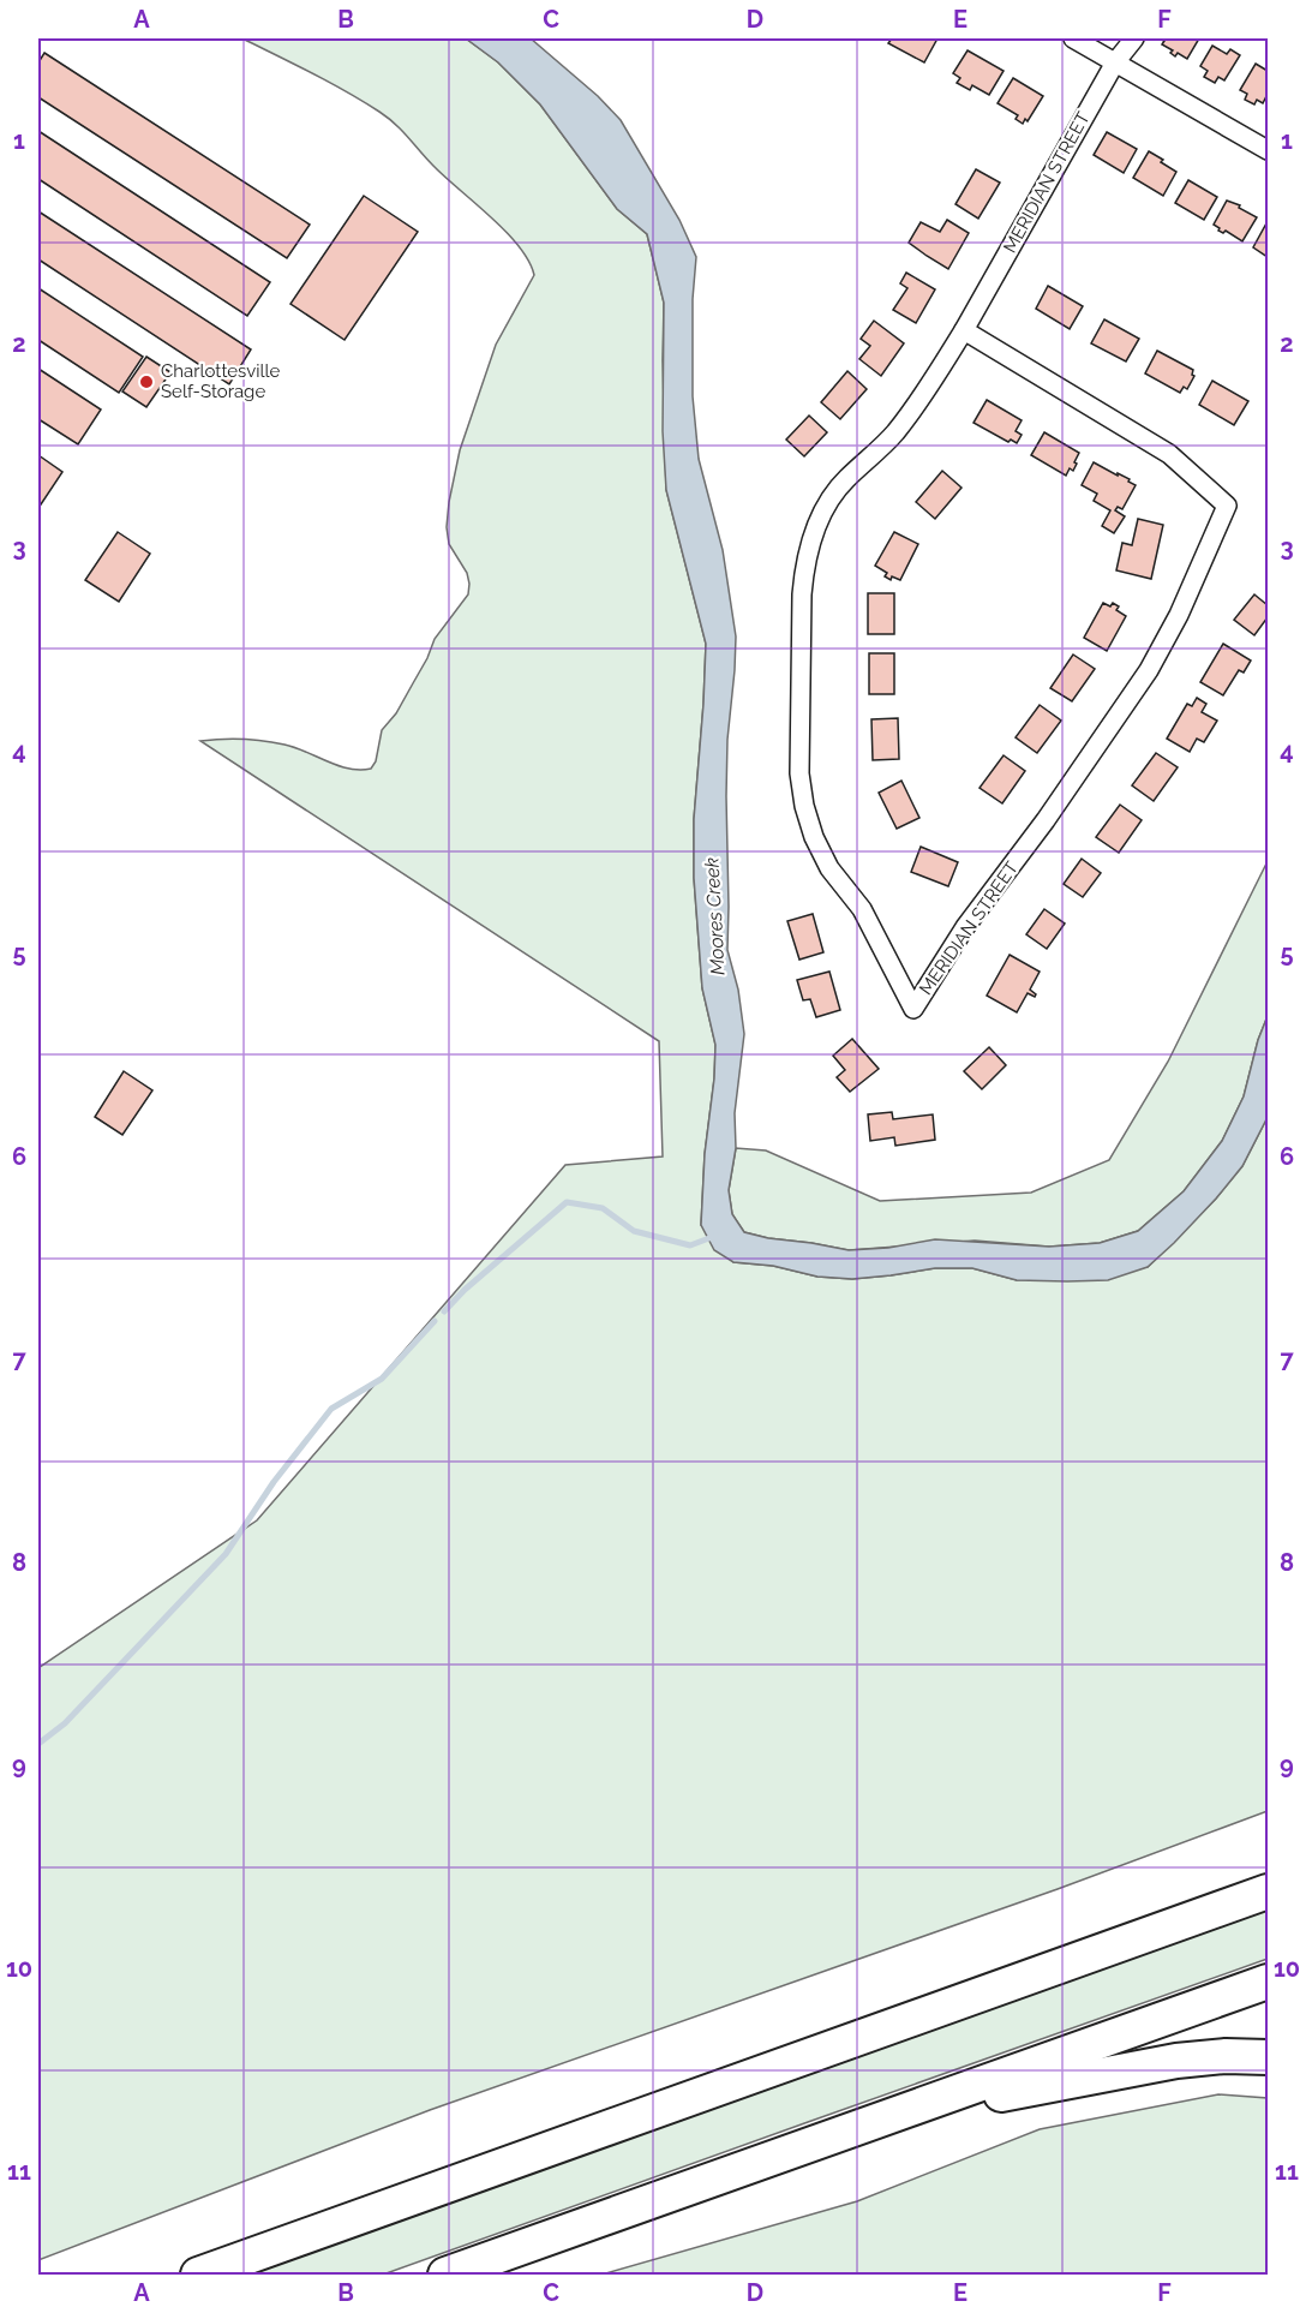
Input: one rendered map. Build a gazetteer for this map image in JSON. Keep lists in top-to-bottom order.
{
  "streets": {
    "street": ["MERIDIAN STREET"]
  },
  "water": ["Moores Creek"],
  "places": ["Charlottesville Self-Storage"],
  "grid": {
    "columns": [
      "A",
      "B",
      "C",
      "D",
      "E",
      "F"
    ],
    "rows": [
      "1",
      "2",
      "3",
      "4",
      "5",
      "6",
      "7",
      "8",
      "9",
      "10",
      "11"
    ]
  }
}
